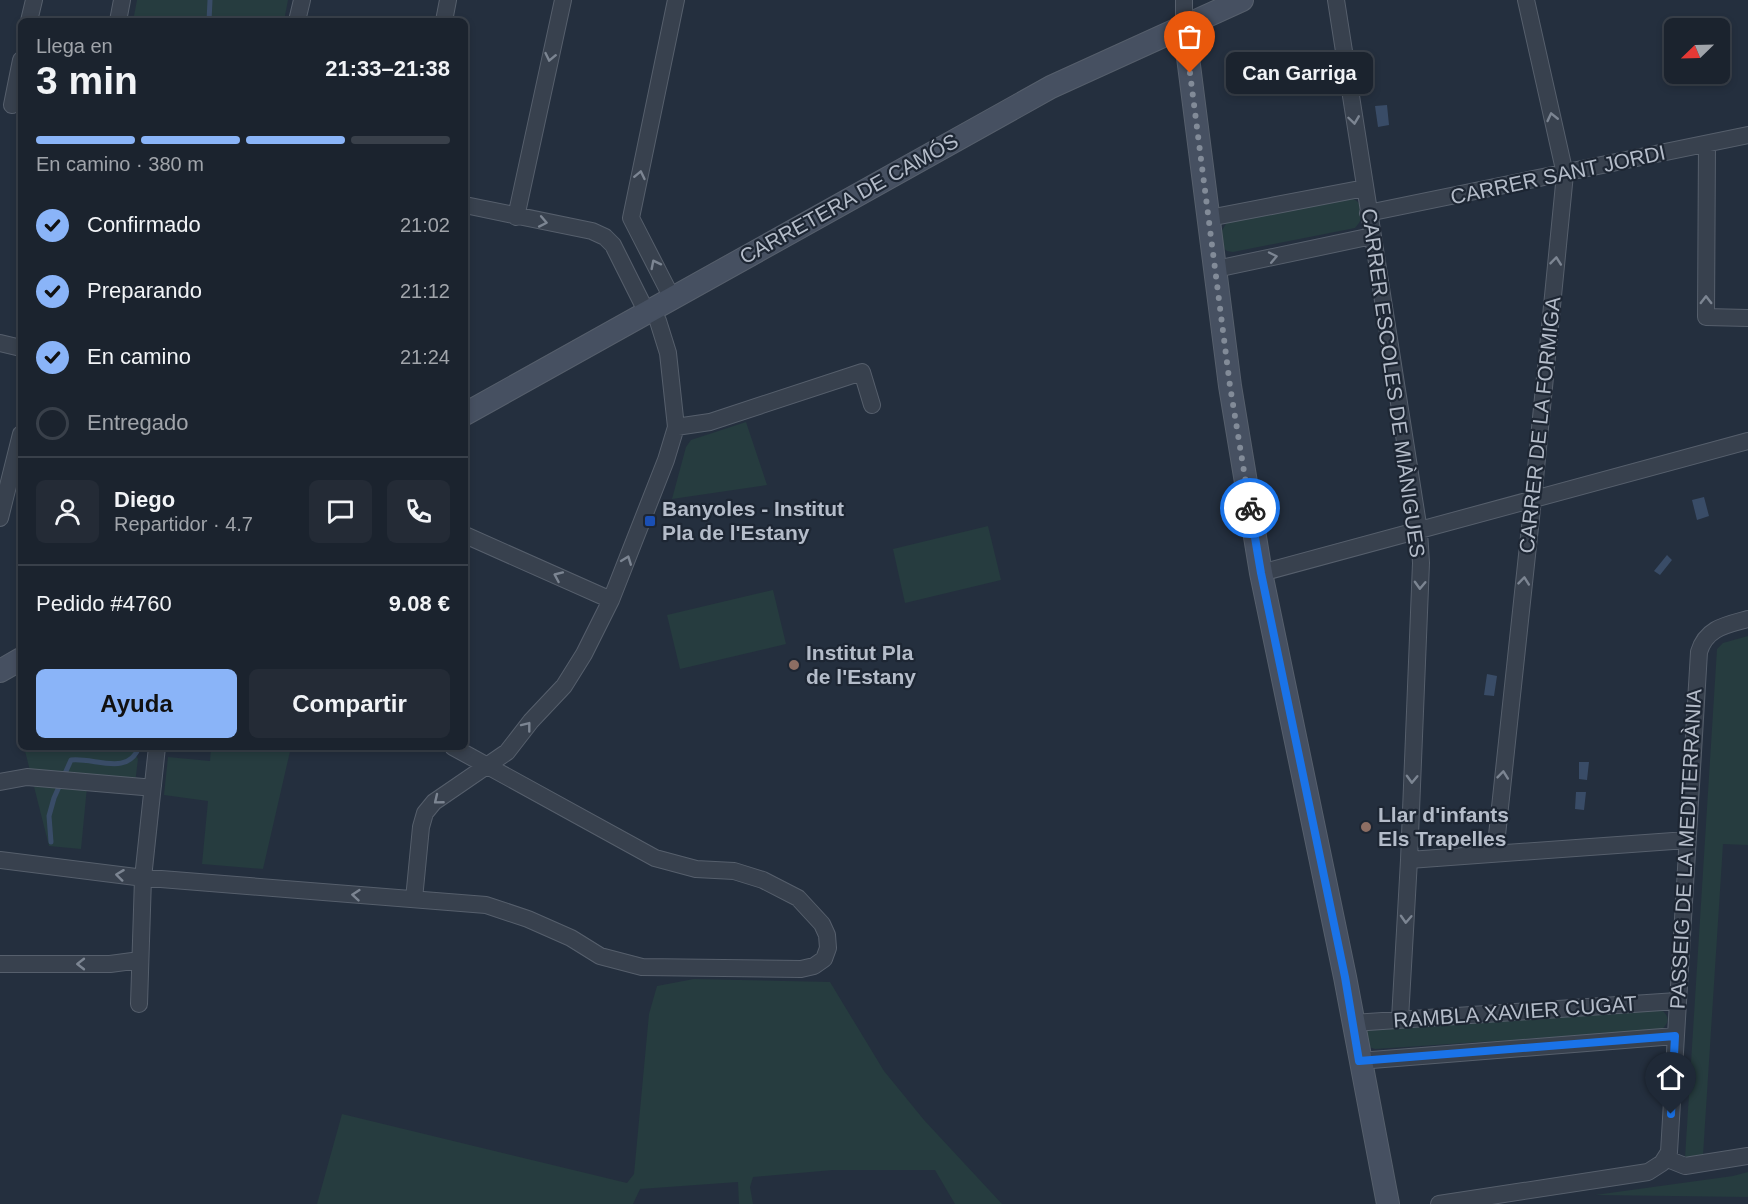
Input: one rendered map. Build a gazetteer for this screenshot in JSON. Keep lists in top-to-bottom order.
{
  "streets": {
    "street": [
      "CARRER SANT JORDI",
      "CARRETERA DE CAMÓS",
      "CARRER ESCOLES DE MIÀNIGUES",
      "CARRER DE LA FORMIGA",
      "PASSEIG DE LA MEDITERRÀNIA",
      "RAMBLA XAVIER CUGAT"
    ]
  },
  "crossings": [
    ["CARRER SANT JORDI", "CARRER ESCOLES DE MIÀNIGUES"],
    ["CARRER SANT JORDI", "CARRER DE LA FORMIGA"],
    ["CARRER ESCOLES DE MIÀNIGUES", "RAMBLA XAVIER CUGAT"],
    ["PASSEIG DE LA MEDITERRÀNIA", "RAMBLA XAVIER CUGAT"]
  ],
  "one_way": ["CARRER DE LA FORMIGA"],
  "places": {
    "other": ["Can Garriga", "Institut Pla de l'Estany", "Llar d'infants Els Trapelles"],
    "transit": ["Banyoles - Institut Pla de l'Estany"]
  },
  "north": "bottom left",
  "page": {
    "heading": ["3 min", "Llega en", "21:33–21:38"],
    "panel": [
      "Diego",
      "Repartidor · 4.7",
      "Pedido #4760",
      "9.08 €"
    ],
    "bubble": "Can Garriga",
    "bar": "En camino · 380 m",
    "list": [
      ["Confirmado", "21:02"],
      ["Preparando", "21:12"],
      ["En camino", "21:24"],
      "Entregado"
    ],
    "buttons": ["Ayuda", "Compartir"]
  }
}
